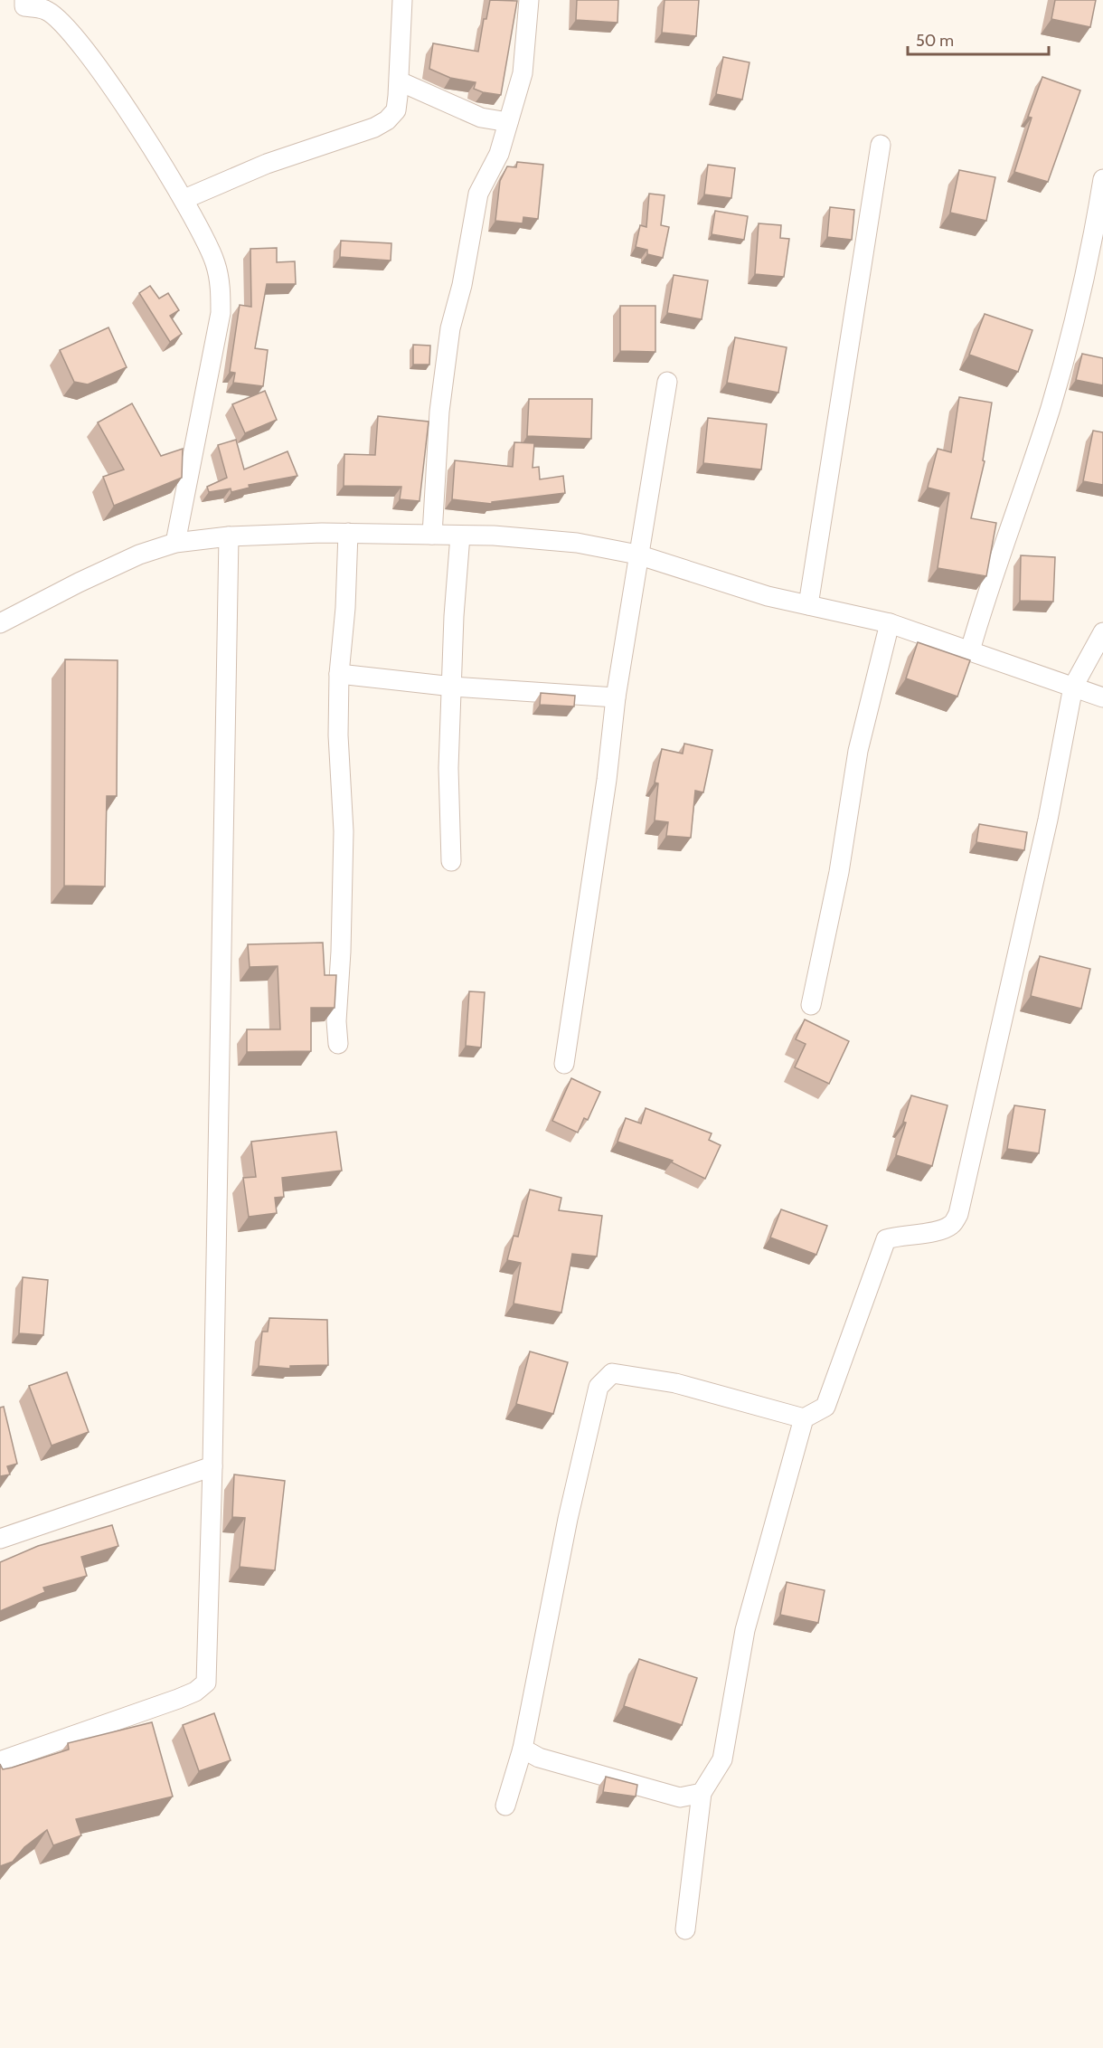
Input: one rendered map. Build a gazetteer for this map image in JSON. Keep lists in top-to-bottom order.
{
  "scale_bar": "50 m"
}
